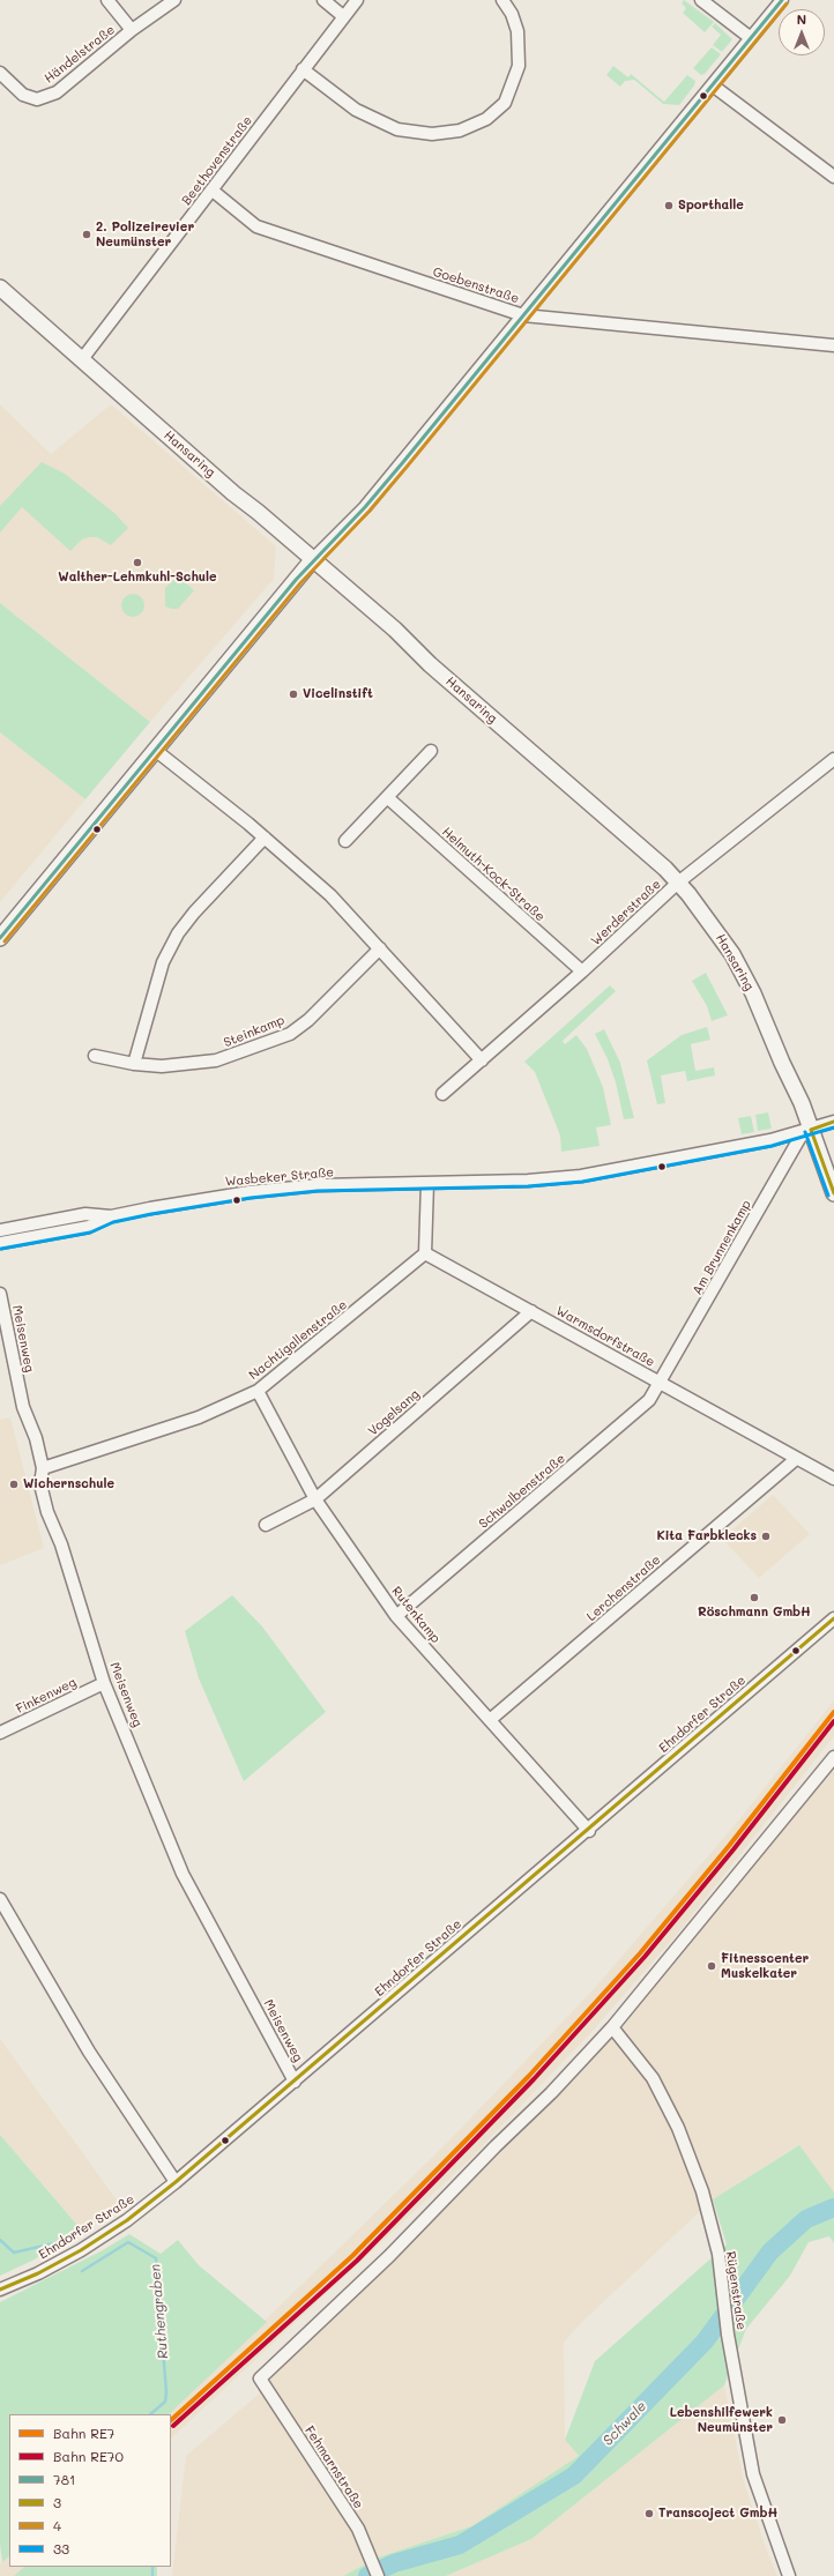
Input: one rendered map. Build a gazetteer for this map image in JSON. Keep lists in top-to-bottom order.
{
  "streets": {
    "main road": ["Hansaring"],
    "street": [
      "Händelstraße",
      "Beethovenstraße",
      "Goebenstraße",
      "Helmuth-Kock-Straße",
      "Werderstraße",
      "Steinkamp",
      "Wasbeker Straße",
      "Am Brunnenkamp",
      "Warmsdorfstraße",
      "Meisenweg",
      "Nachtigallenstraße",
      "Vogelsang",
      "Schwalbenstraße",
      "Lerchenstraße",
      "Rutenkamp",
      "Finkenweg",
      "Ehndorfer Straße",
      "Rügenstraße",
      "Fehmarnstraße"
    ]
  },
  "crossings": [
    ["Beethovenstraße", "Goebenstraße"],
    ["Beethovenstraße", "Hansaring"],
    ["Hansaring", "Werderstraße"],
    ["Hansaring", "Wasbeker Straße"],
    ["Hansaring", "Am Brunnenkamp"],
    ["Helmuth-Kock-Straße", "Werderstraße"],
    ["Wasbeker Straße", "Am Brunnenkamp"],
    ["Am Brunnenkamp", "Warmsdorfstraße"],
    ["Am Brunnenkamp", "Schwalbenstraße"],
    ["Warmsdorfstraße", "Nachtigallenstraße"],
    ["Warmsdorfstraße", "Vogelsang"],
    ["Warmsdorfstraße", "Schwalbenstraße"],
    ["Warmsdorfstraße", "Lerchenstraße"],
    ["Meisenweg", "Nachtigallenstraße"],
    ["Meisenweg", "Finkenweg"],
    ["Meisenweg", "Ehndorfer Straße"],
    ["Nachtigallenstraße", "Rutenkamp"],
    ["Vogelsang", "Rutenkamp"],
    ["Schwalbenstraße", "Rutenkamp"],
    ["Lerchenstraße", "Rutenkamp"],
    ["Rutenkamp", "Ehndorfer Straße"],
    ["Rügenstraße", "Fehmarnstraße"]
  ],
  "water": ["Ruthengraben", "Schwale"],
  "places": [
    "Sporthalle",
    "2. Polizeirevier Neumünster",
    "Walther-Lehmkuhl-Schule",
    "Vicelinstift",
    "Wichernschule",
    "Kita Farbklecks",
    "Röschmann GmbH",
    "Fitnesscenter Muskelkater",
    "Lebenshilfewerk Neumünster",
    "Transcoject GmbH"
  ],
  "lines": [
    "transit line 781",
    "transit line 4",
    "transit line 3",
    "transit line 33",
    "rail line RE7",
    "rail line RE70"
  ],
  "legend": [
    "Bahn RE7",
    "Bahn RE70",
    "781",
    "3",
    "4",
    "33"
  ],
  "north": "top"
}
